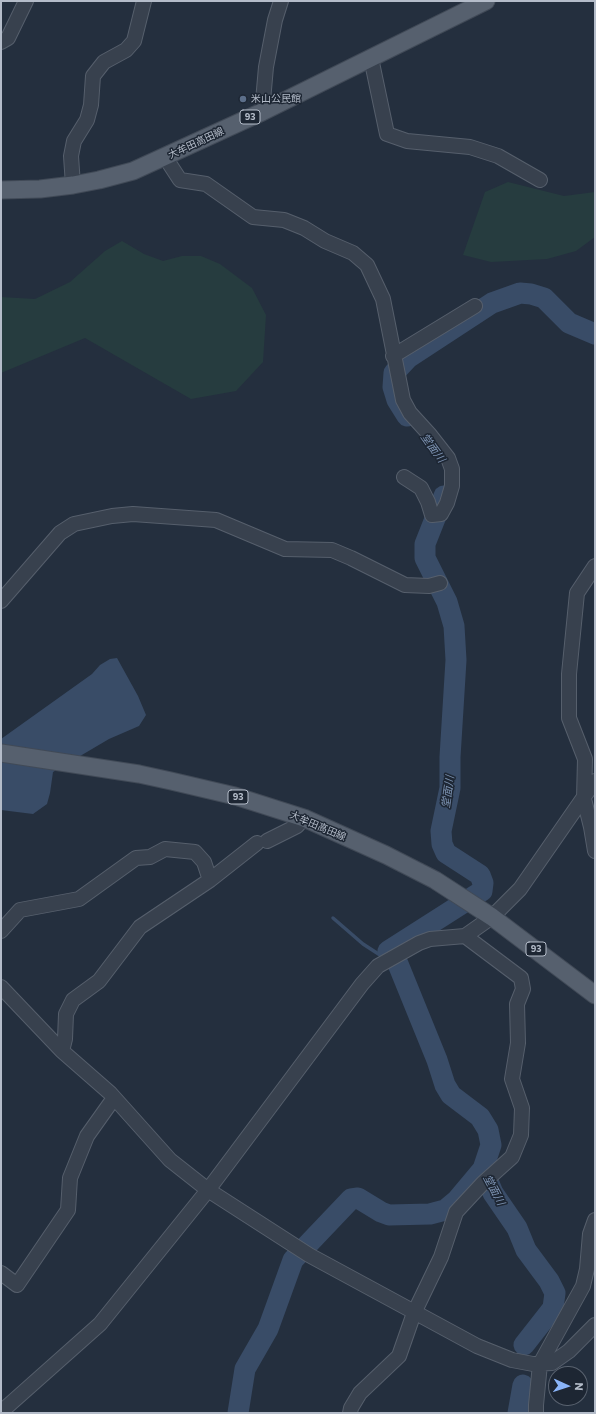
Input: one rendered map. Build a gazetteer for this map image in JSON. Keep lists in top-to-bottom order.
{
  "streets": {
    "main road": ["93", "大牟田高田線"]
  },
  "water": ["堂面川"],
  "places": ["米山公民館"],
  "north": "right"
}
